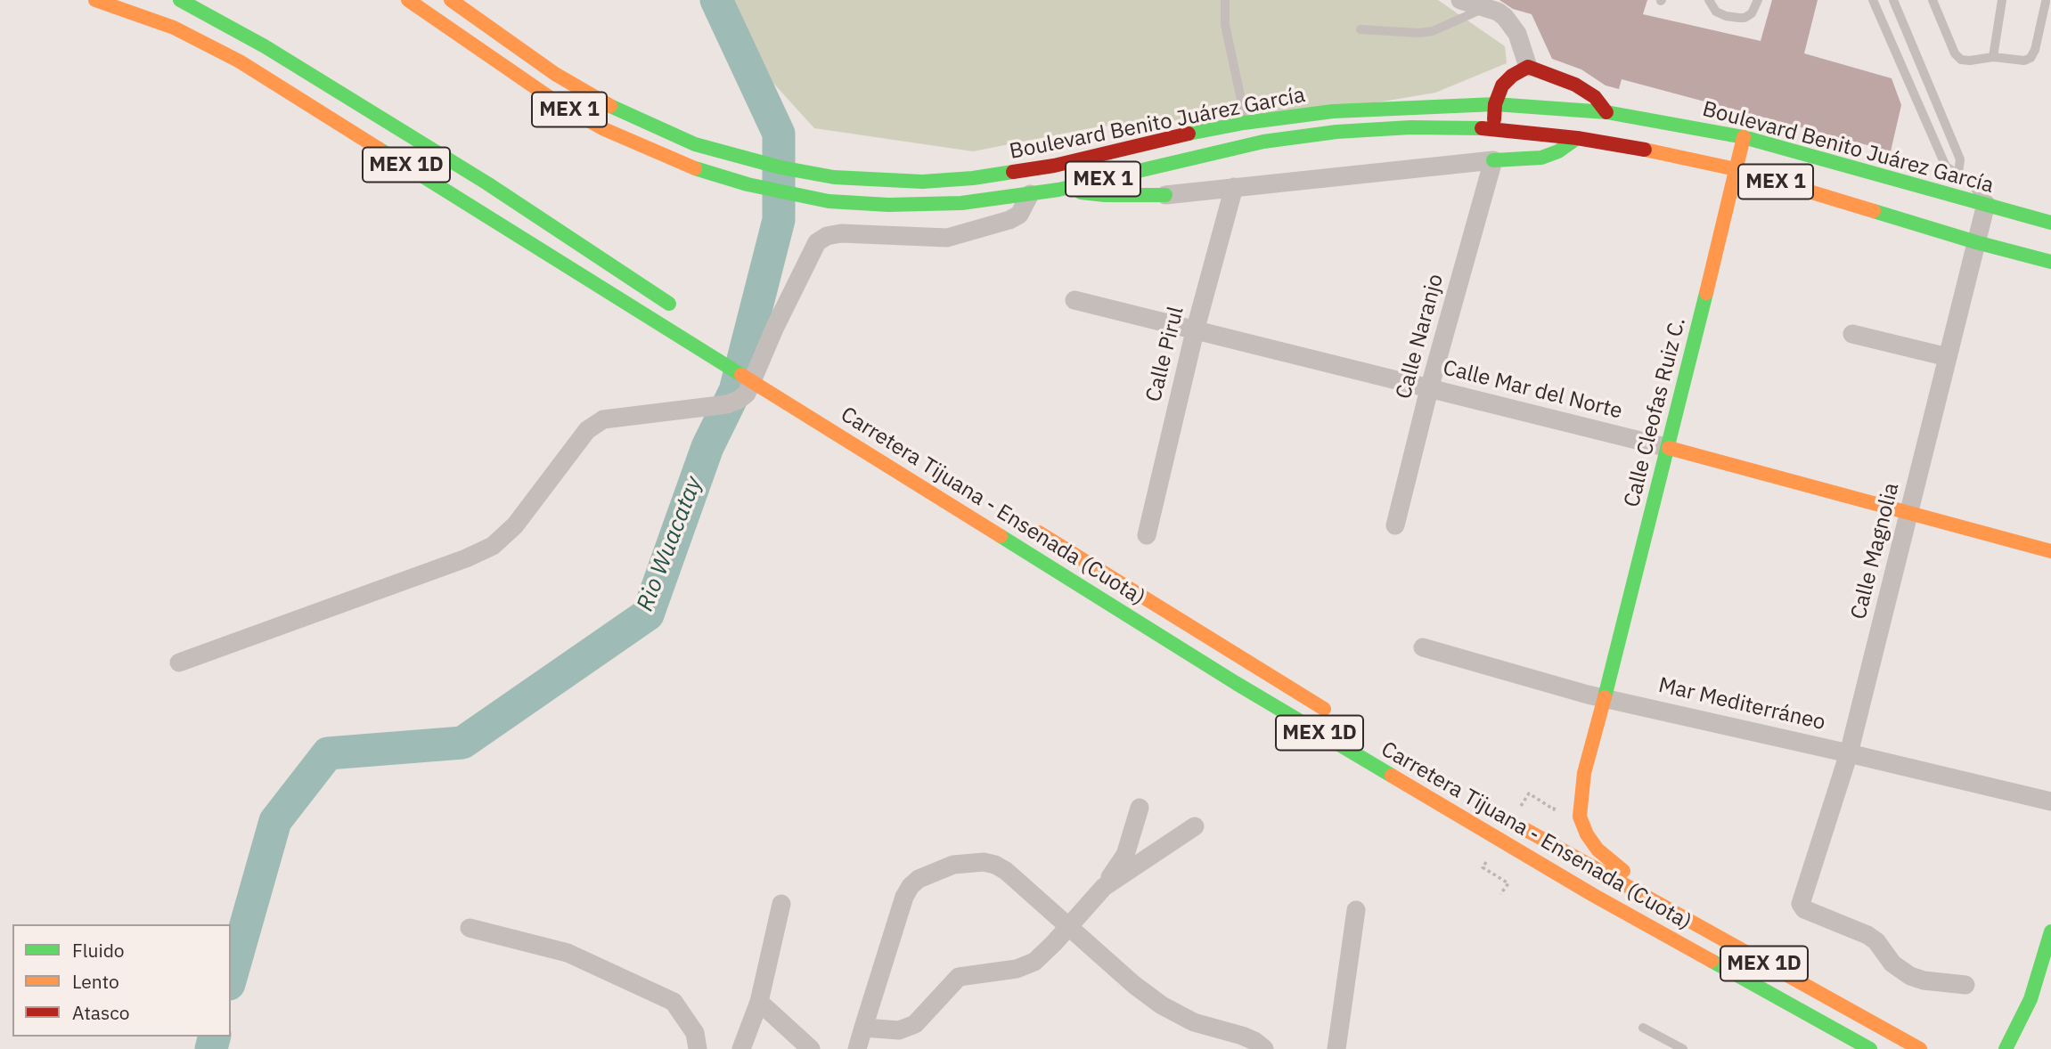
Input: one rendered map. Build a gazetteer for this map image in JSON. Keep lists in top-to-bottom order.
{
  "streets": {
    "main road": [
      "MEX 1",
      "Boulevard Benito Juárez García",
      "MEX 1D",
      "Calle Mar del Norte",
      "Calle Cleofas Ruiz C.",
      "Carretera Tijuana - Ensenada (Cuota)"
    ],
    "street": [
      "Calle Naranjo",
      "Calle Pirul",
      "Calle Magnolia",
      "Mar Mediterráneo"
    ]
  },
  "crossings": [
    ["Boulevard Benito Juárez García", "Calle Cleofas Ruiz C."],
    ["Boulevard Benito Juárez García", "Calle Magnolia"],
    ["Calle Naranjo", "Calle Mar del Norte"],
    ["Calle Pirul", "Calle Mar del Norte"],
    ["Calle Mar del Norte", "Calle Cleofas Ruiz C."],
    ["Calle Mar del Norte", "Calle Magnolia"],
    ["Calle Cleofas Ruiz C.", "Carretera Tijuana - Ensenada (Cuota)"],
    ["Calle Cleofas Ruiz C.", "Mar Mediterráneo"],
    ["Calle Magnolia", "Mar Mediterráneo"]
  ],
  "water": ["Rio Wuacatay"],
  "legend": ["Fluido", "Lento", "Atasco"]
}
